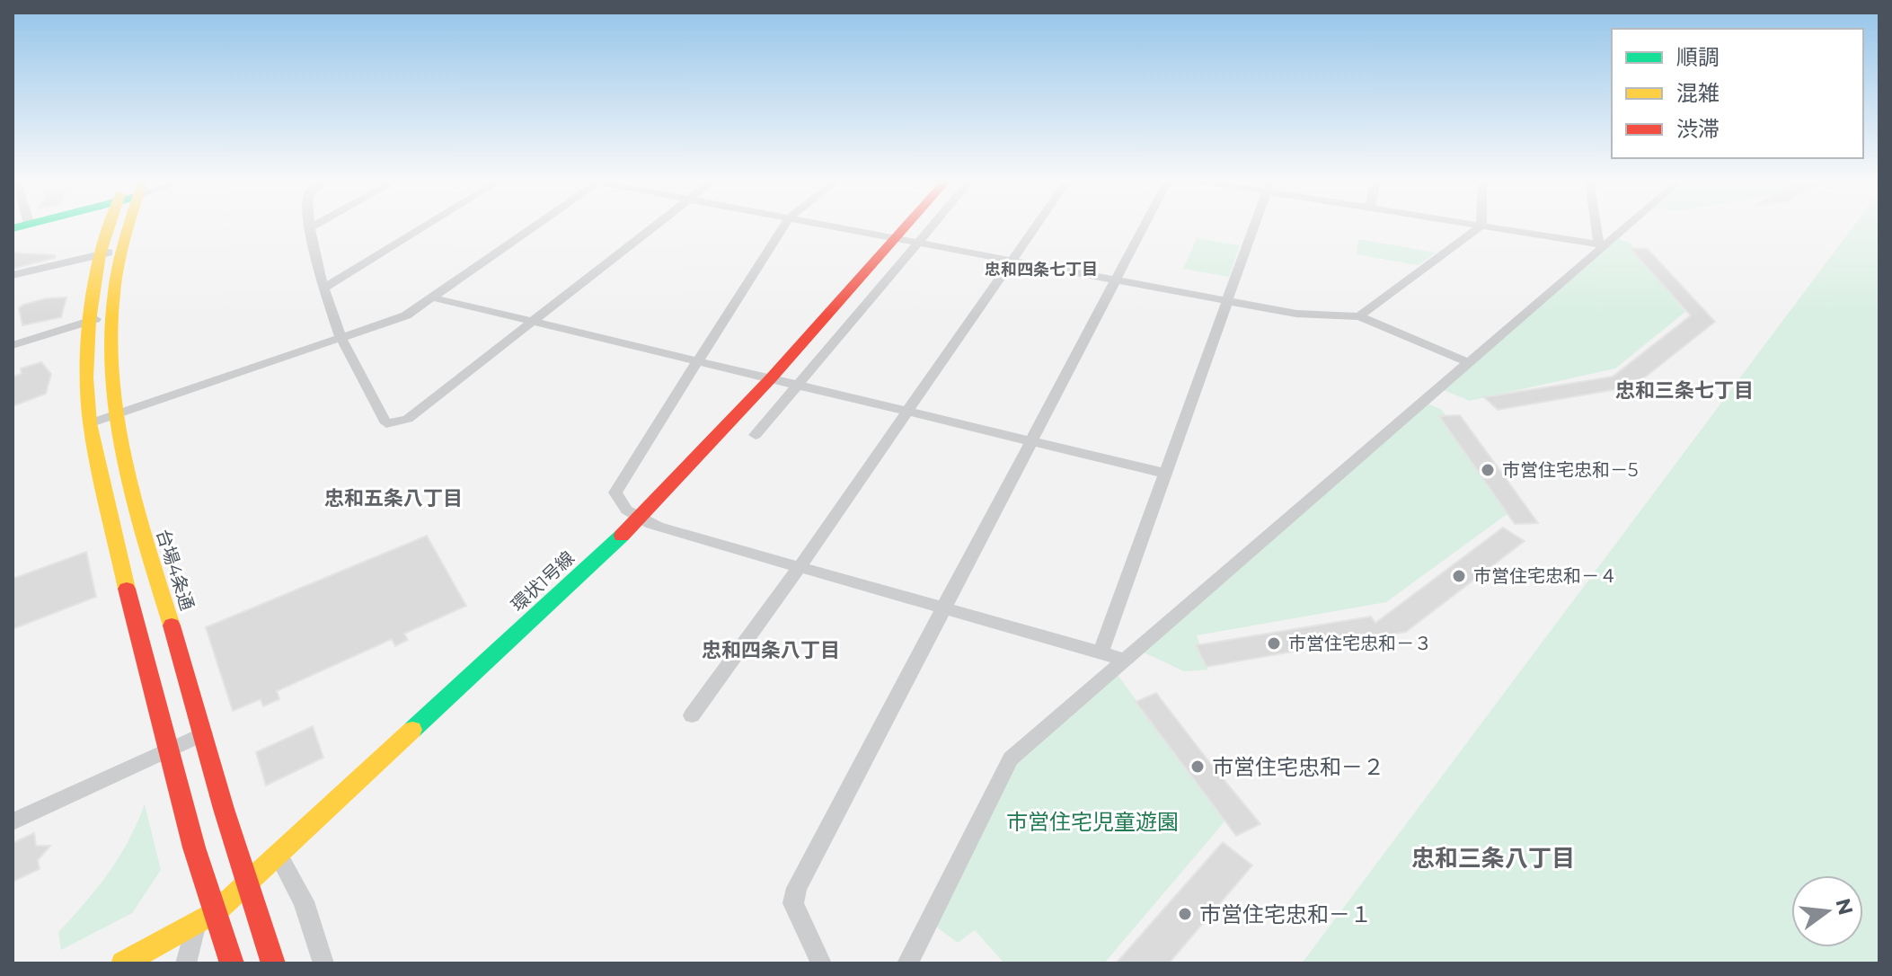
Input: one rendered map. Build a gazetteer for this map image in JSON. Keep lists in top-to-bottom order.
{
  "streets": {
    "main road": ["台場4条通", "環状1号線"]
  },
  "crossings": [
    ["台場4条通", "環状1号線"]
  ],
  "districts": [
    "忠和四条七丁目",
    "忠和三条七丁目",
    "忠和五条八丁目",
    "忠和四条八丁目",
    "忠和三条八丁目"
  ],
  "parks": ["市営住宅児童遊園"],
  "places": [
    "市営住宅忠和－5",
    "市営住宅忠和－４",
    "市営住宅忠和－３",
    "市営住宅忠和－２",
    "市営住宅忠和－１"
  ],
  "legend": ["順調", "混雑", "渋滞"],
  "north": "right"
}
